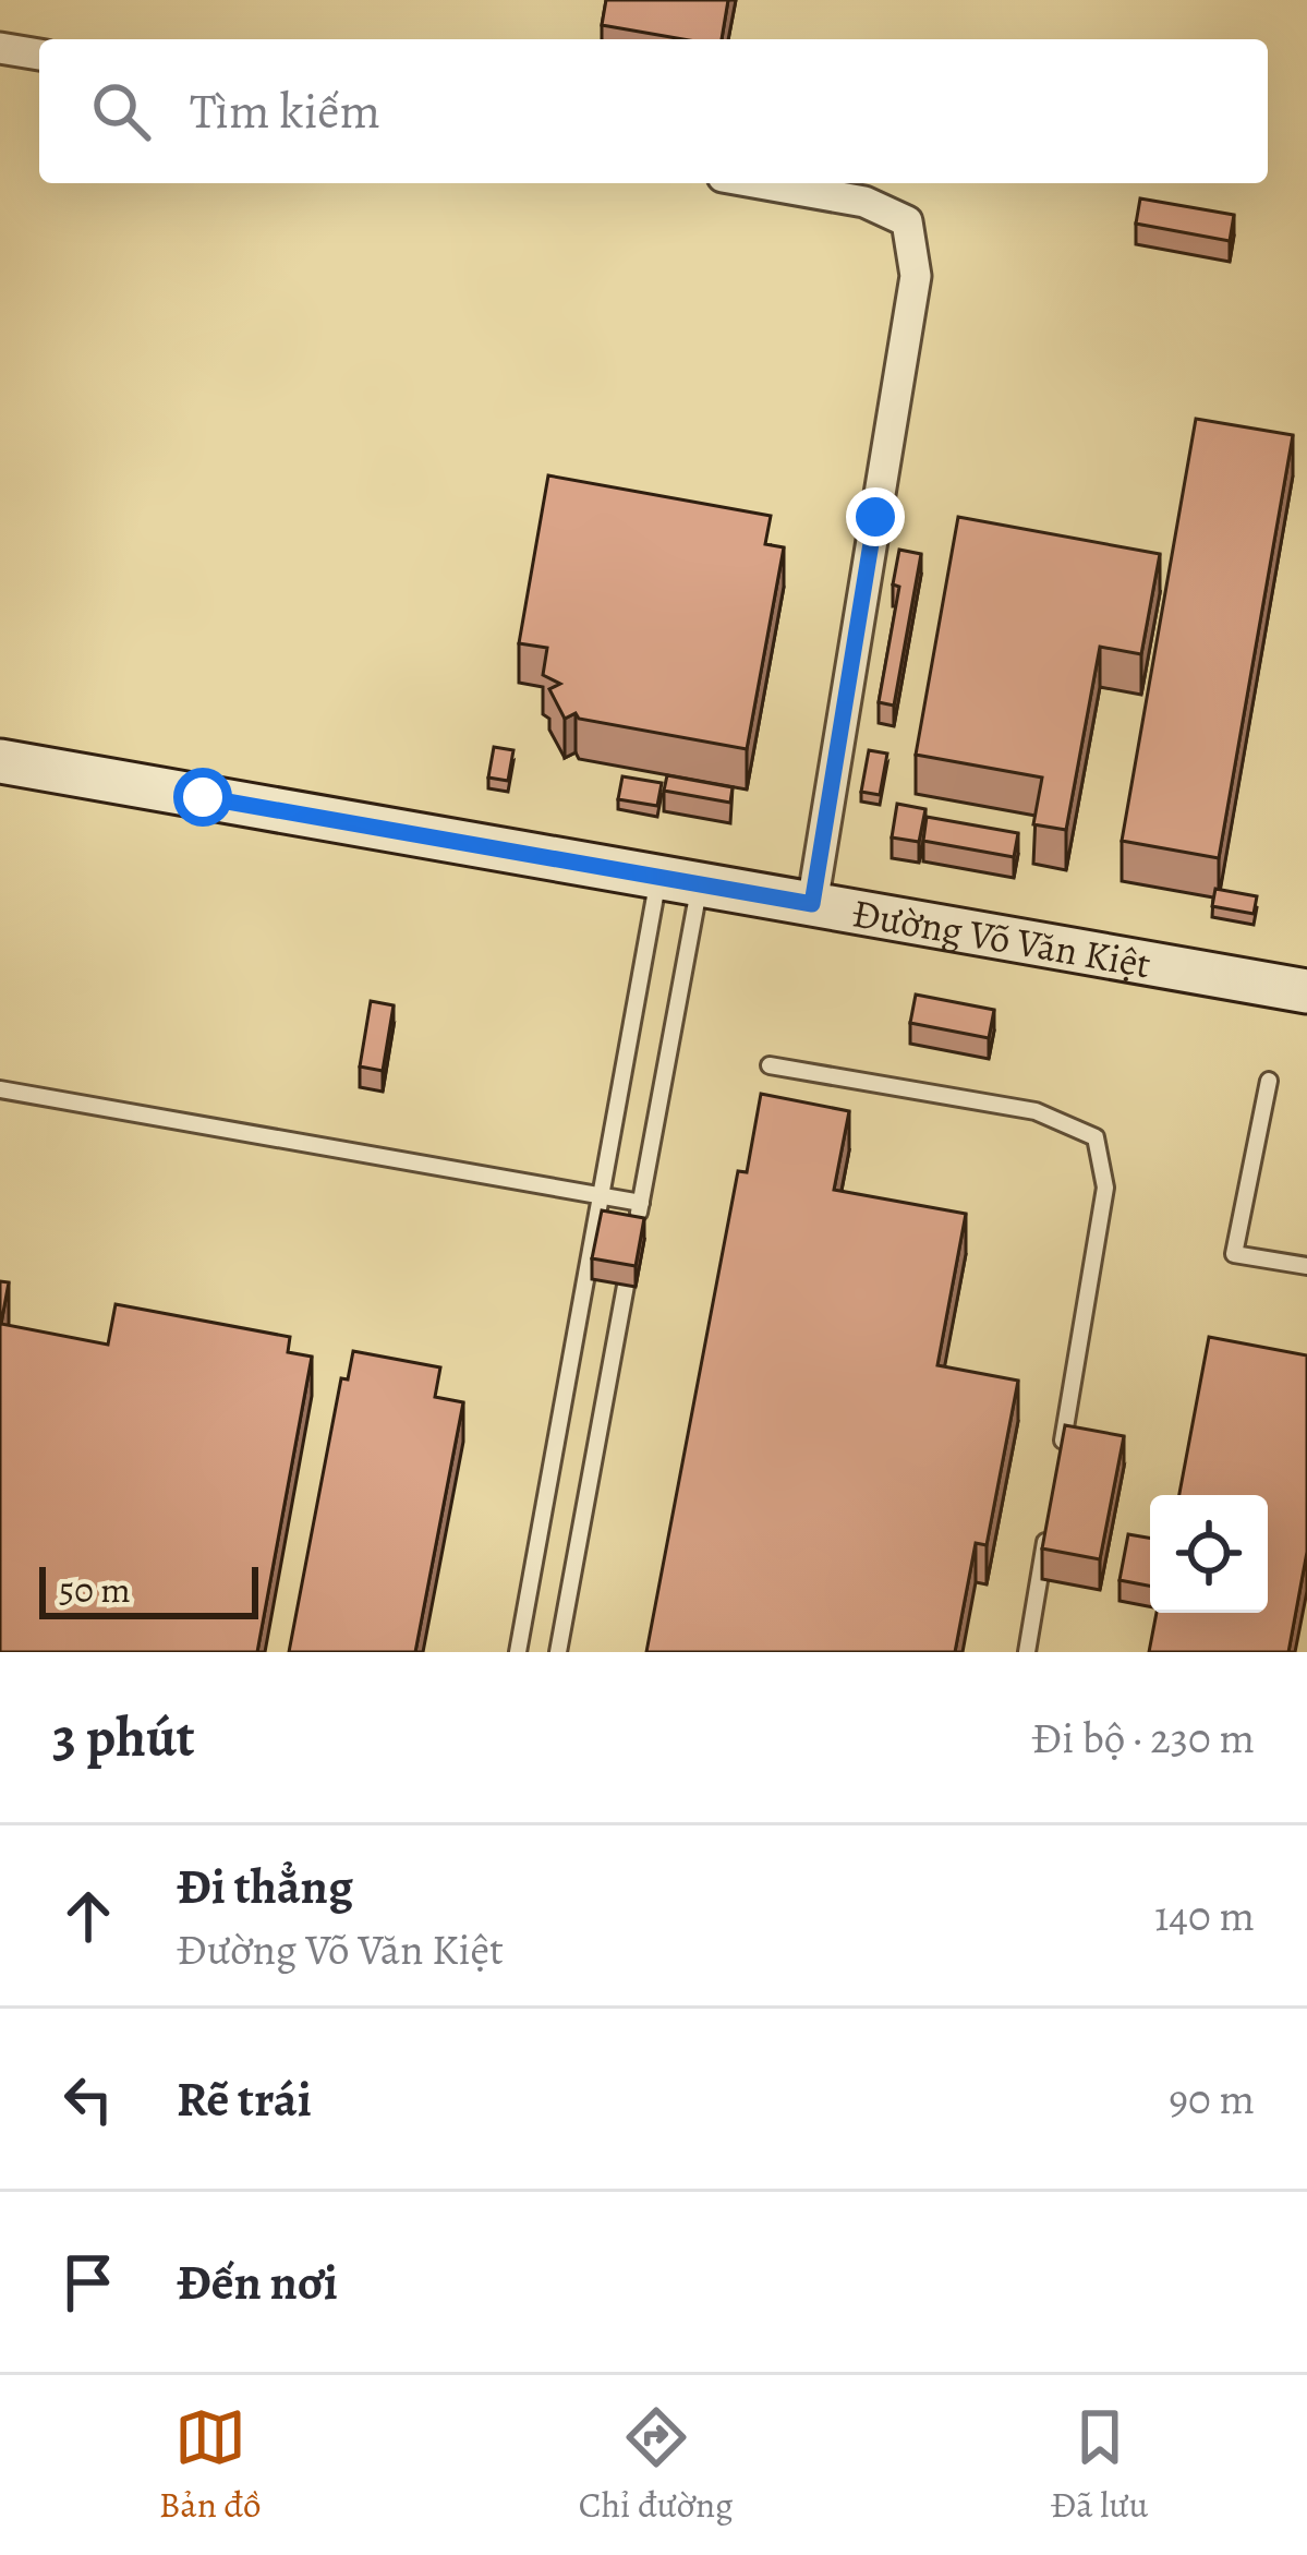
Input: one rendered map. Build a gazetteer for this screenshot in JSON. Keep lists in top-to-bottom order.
{
  "streets": {
    "street": ["Đường Võ Văn Kiệt"]
  },
  "scale_bar": "50 m",
  "page": {
    "search": "Tìm kiếm",
    "scale": "50 m",
    "heading": ["3 phút", "Đi bộ · 230 m"],
    "list": [
      ["Đi thẳng", "Đường Võ Văn Kiệt", "140 m"],
      ["Rẽ trái", "90 m"],
      "Đến nơi"
    ],
    "nav": ["Bản đồ", "Chỉ đường", "Đã lưu"]
  }
}
